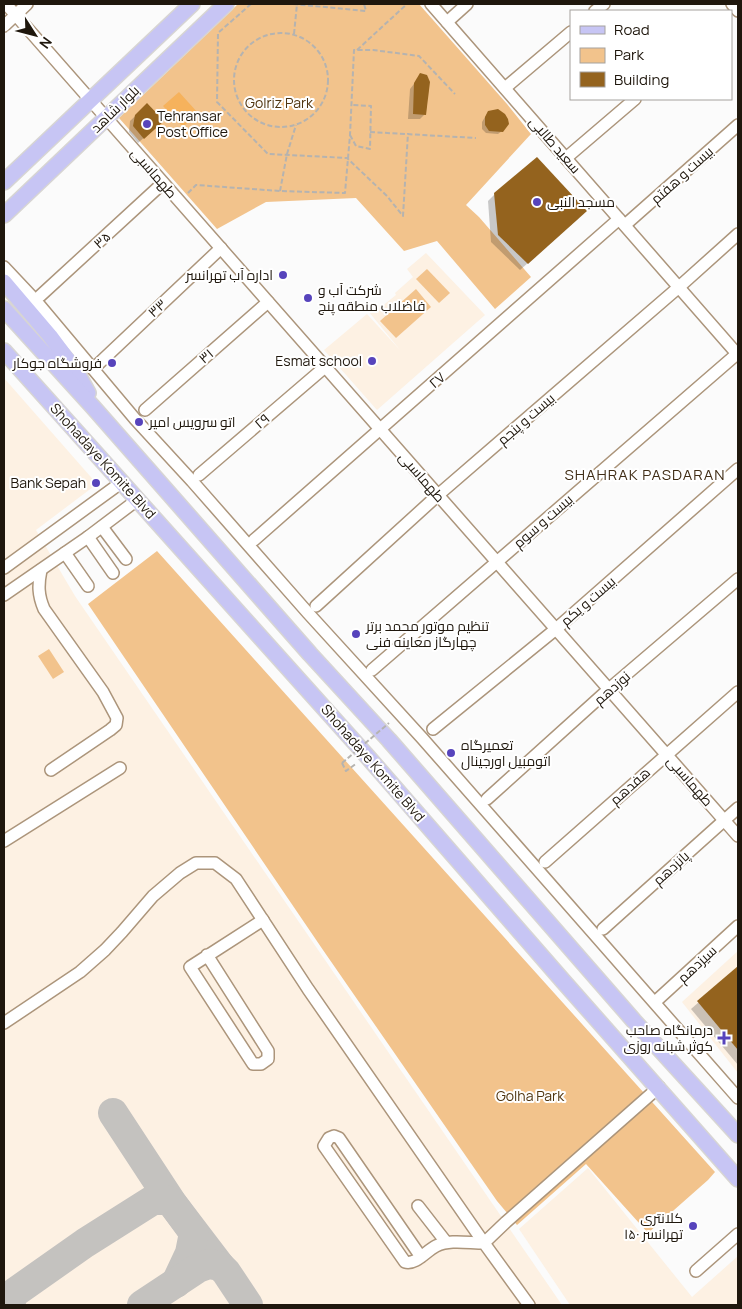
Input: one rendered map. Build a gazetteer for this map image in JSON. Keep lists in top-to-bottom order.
{
  "streets": {
    "main road": ["بلوار شاهد", "Shohadaye Komite Blvd"],
    "street": [
      "سعید طالبی",
      "طهماسبی",
      "بیست و هفتم",
      "۳۵",
      "۳۳",
      "۳۱",
      "۲۷",
      "بیست و پنجم",
      "۲۹",
      "بیست و سوم",
      "بیست و یکم",
      "نوزدهم",
      "هفدهم",
      "پانزدهم",
      "سیزدهم"
    ]
  },
  "crossings": [
    ["بلوار شاهد", "طهماسبی"],
    ["سعید طالبی", "بیست و هفتم"],
    ["سعید طالبی", "۲۷"],
    ["سعید طالبی", "بیست و پنجم"],
    ["سعید طالبی", "بیست و سوم"],
    ["طهماسبی", "۳۵"],
    ["طهماسبی", "۳۳"],
    ["طهماسبی", "۳۱"],
    ["طهماسبی", "۲۷"],
    ["طهماسبی", "بیست و پنجم"],
    ["طهماسبی", "۲۹"],
    ["طهماسبی", "بیست و سوم"],
    ["طهماسبی", "بیست و یکم"],
    ["طهماسبی", "نوزدهم"],
    ["طهماسبی", "هفدهم"],
    ["طهماسبی", "پانزدهم"],
    ["بیست و هفتم", "۲۷"]
  ],
  "districts": ["SHAHRAK PASDARAN"],
  "parks": ["Golriz Park", "Golha Park"],
  "places": {
    "other": [
      "Tehransar Post Office",
      "مسجد النبی",
      "اداره آب تهرانسر",
      "شرکت آب و فاضلاب منطقه پنج",
      "Esmat school",
      "فروشگاه جوکار",
      "اتو سرویس امیر",
      "Bank Sepah",
      "تنظیم موتور محمد برتر چهارگاز معاینه فنی",
      "تعمیرگاه اتومبیل اورجینال",
      "کلانتری ۱۵۰ تهرانسر"
    ],
    "health": ["درمانگاه صاحب کوثر شبانه روزی"]
  },
  "legend": ["Road", "Park", "Building"],
  "north": "bottom right"
}
